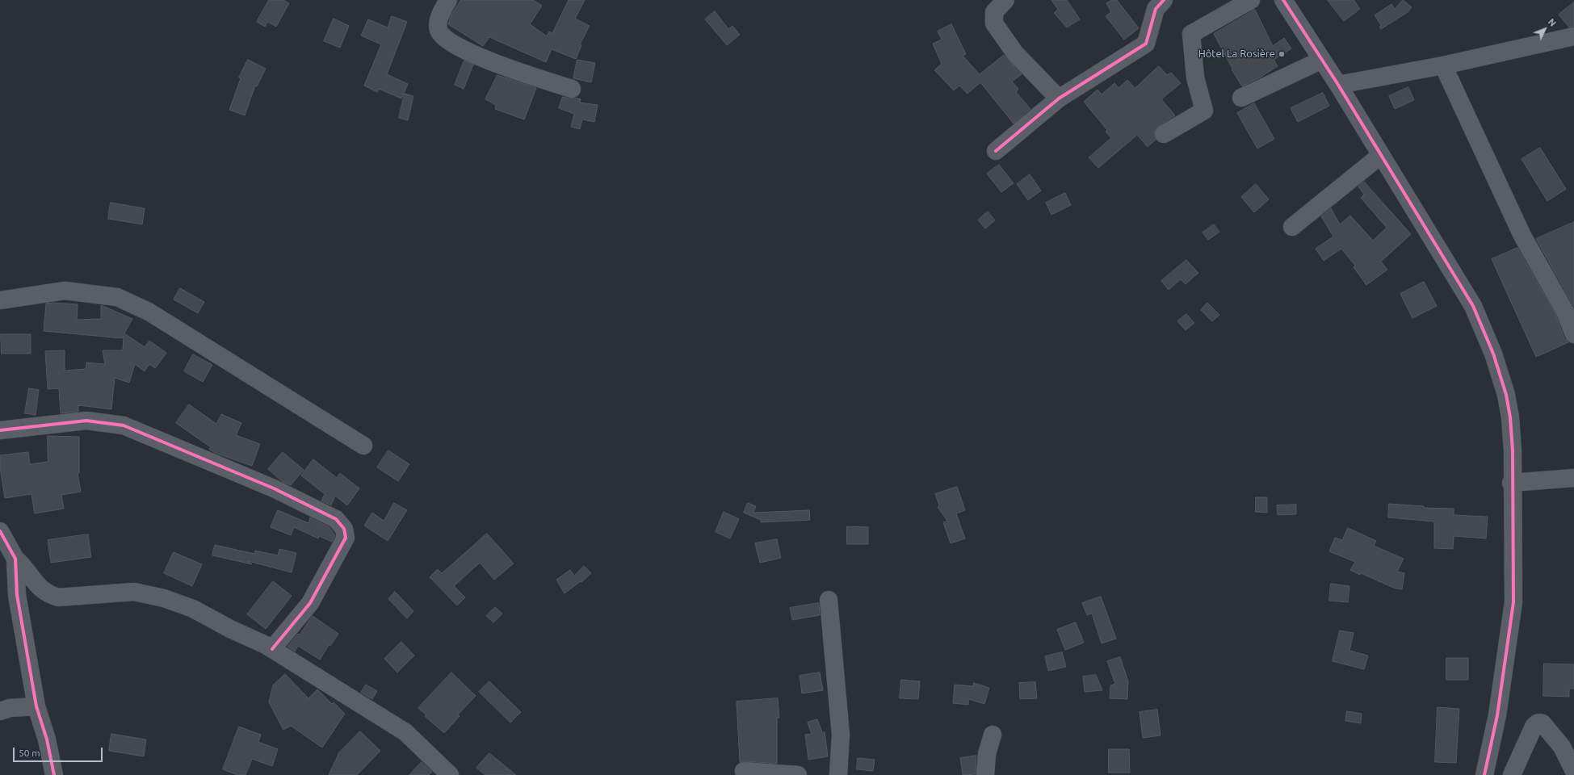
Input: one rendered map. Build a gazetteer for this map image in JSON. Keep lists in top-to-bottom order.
{
  "places": ["Hôtel La Rosière"],
  "scale_bar": "50 m",
  "north": "top right"
}
